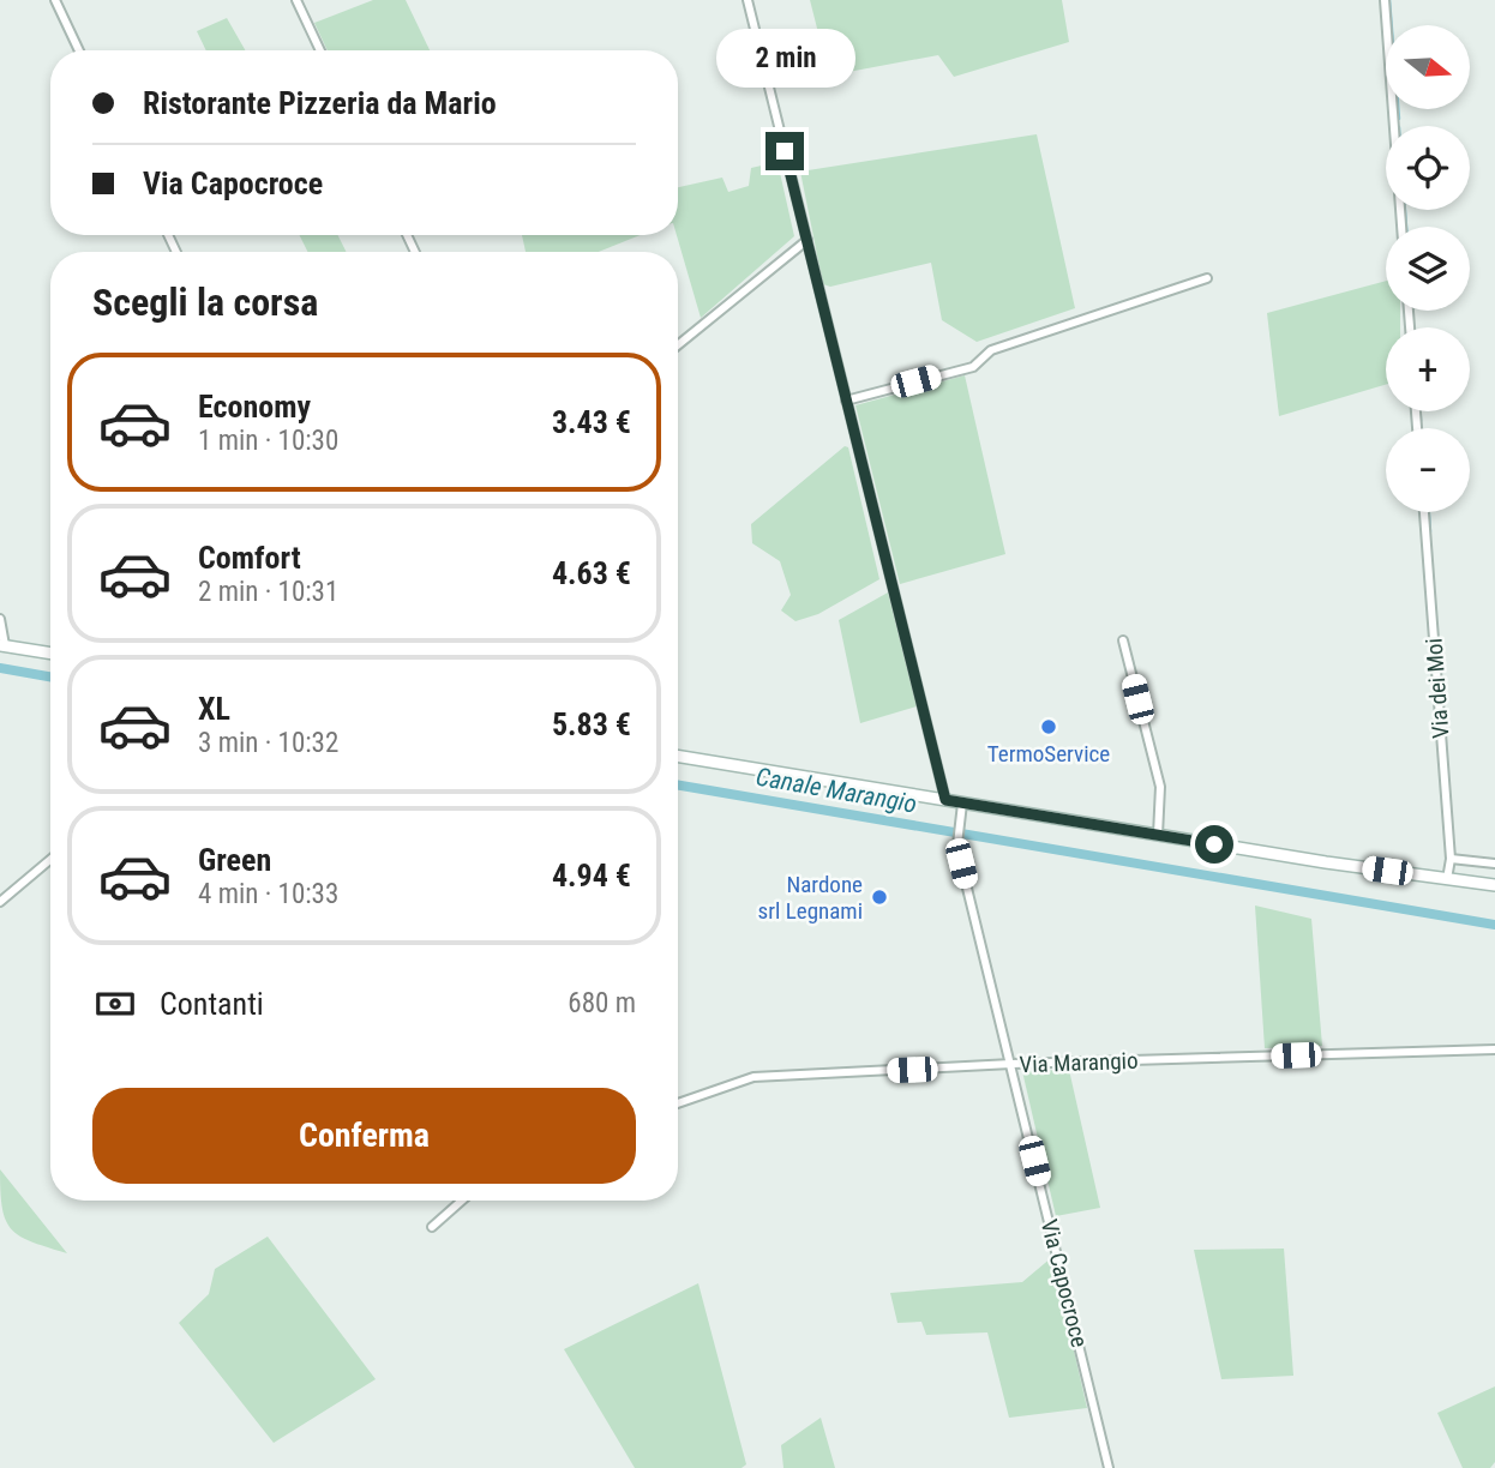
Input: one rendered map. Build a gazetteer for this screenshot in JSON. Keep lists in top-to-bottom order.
{
  "streets": {
    "street": ["Via dei Moi", "Via Marangio", "Via Capocroce"]
  },
  "crossings": [
    ["Via Marangio", "Via Capocroce"]
  ],
  "water": ["Canale Marangio"],
  "places": ["TermoService", "Nardone srl Legnami"],
  "north": "right",
  "page": {
    "map_buttons": ["+", "−"],
    "bubble": "2 min",
    "banner": ["Ristorante Pizzeria da Mario", "Via Capocroce"],
    "heading": "Scegli la corsa",
    "list": [
      {
        "name": "Economy",
        "note": "1 min · 10:30",
        "value": "3.43 €"
      },
      {
        "name": "Comfort",
        "note": "2 min · 10:31",
        "value": "4.63 €"
      },
      {
        "name": "XL",
        "note": "3 min · 10:32",
        "value": "5.83 €"
      },
      {
        "name": "Green",
        "note": "4 min · 10:33",
        "value": "4.94 €"
      }
    ],
    "pay": ["Contanti", "680 m"],
    "buttons": "Conferma"
  }
}
